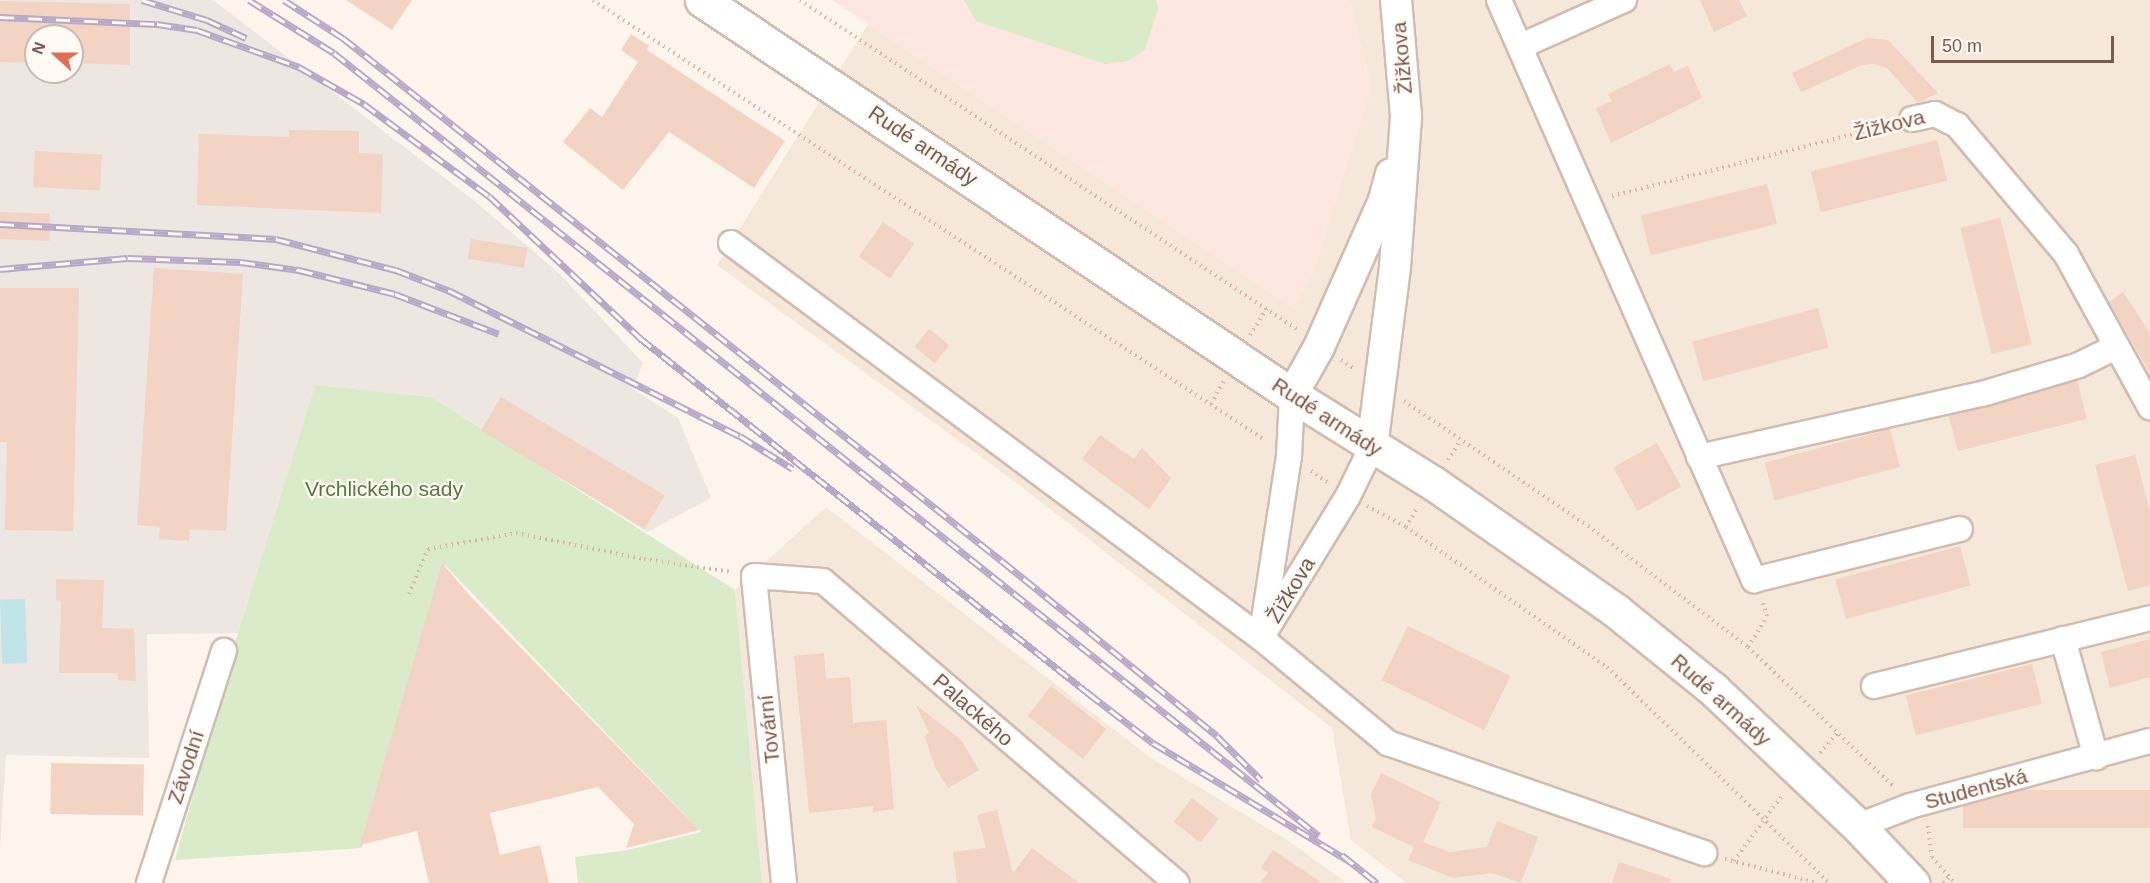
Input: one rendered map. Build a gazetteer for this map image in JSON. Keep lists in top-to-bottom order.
{
  "streets": {
    "main road": ["Rudé armády"],
    "street": [
      "Žižkova",
      "Palackého",
      "Tovární",
      "Závodní",
      "Studentská"
    ]
  },
  "crossings": [
    ["Žižkova", "Rudé armády"],
    ["Rudé armády", "Studentská"],
    ["Palackého", "Tovární"]
  ],
  "parks": ["Vrchlického sady"],
  "scale_bar": "50 m",
  "north": "left"
}
